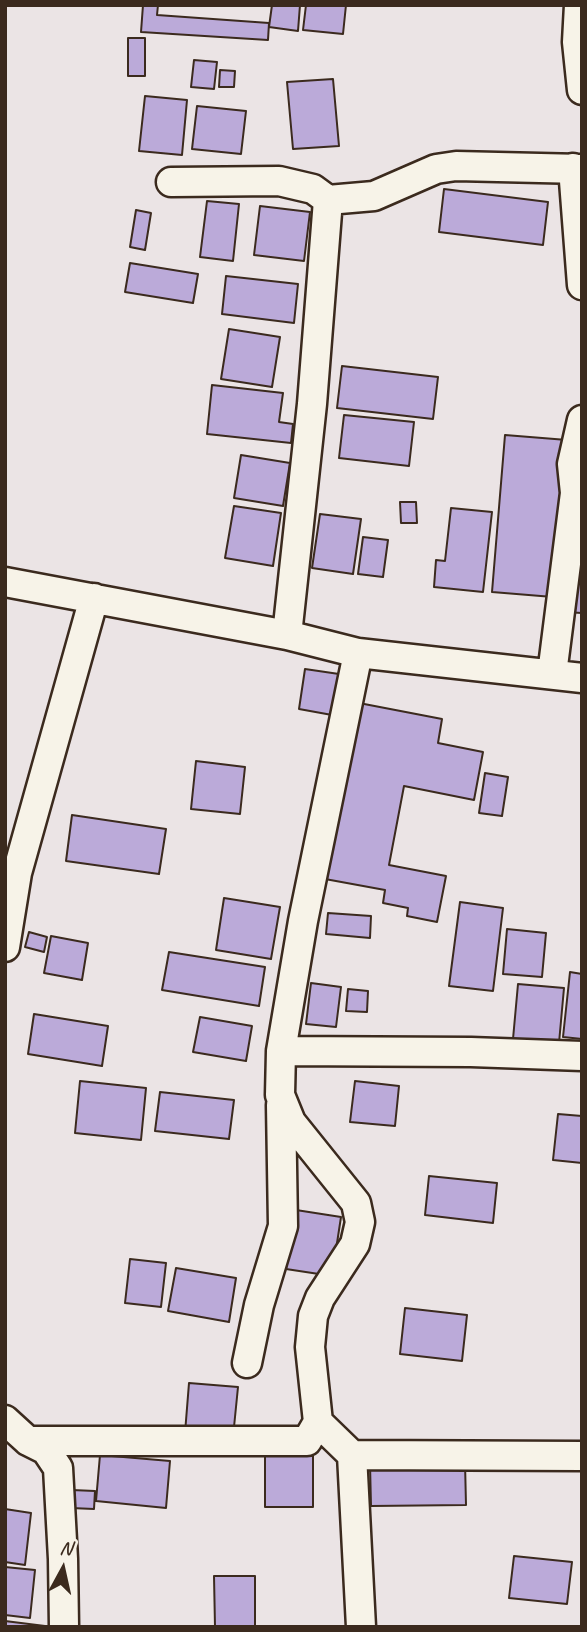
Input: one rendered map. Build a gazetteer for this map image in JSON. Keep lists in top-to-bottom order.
{
  "north": "top"
}
